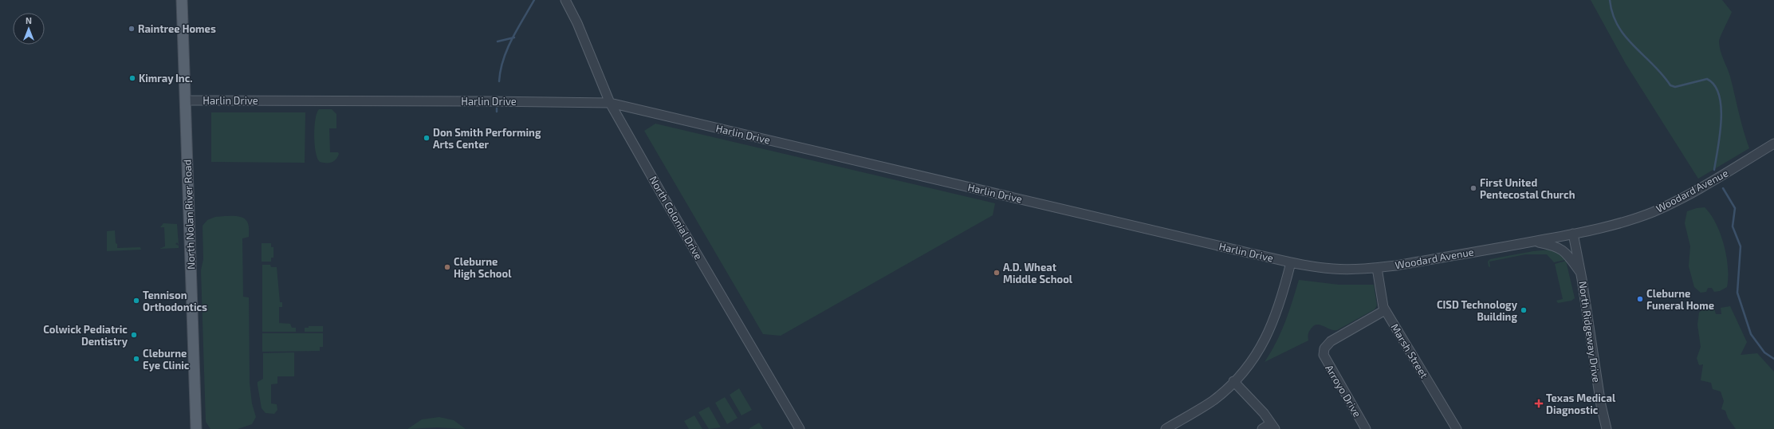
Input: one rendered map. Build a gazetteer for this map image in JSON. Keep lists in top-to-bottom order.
{
  "streets": {
    "main road": ["North Nolan River Road"],
    "street": [
      "Harlin Drive",
      "Woodard Avenue",
      "North Colonial Drive",
      "North Ridgeway Drive",
      "Marsh Street",
      "Arroyo Drive"
    ]
  },
  "crossings": [
    ["Harlin Drive", "Woodard Avenue"],
    ["Harlin Drive", "North Nolan River Road"],
    ["Harlin Drive", "North Colonial Drive"],
    ["Woodard Avenue", "North Ridgeway Drive"],
    ["Woodard Avenue", "Marsh Street"],
    ["Marsh Street", "Arroyo Drive"]
  ],
  "places": {
    "other": [
      "Raintree Homes",
      "Kimray Inc.",
      "Don Smith Performing Arts Center",
      "First United Pentecostal Church",
      "Cleburne High School",
      "A.D. Wheat Middle School",
      "Cleburne Funeral Home",
      "Tennison Orthodontics",
      "CISD Technology Building",
      "Colwick Pediatric Dentistry",
      "Cleburne Eye Clinic"
    ],
    "health": ["Texas Medical Diagnostic"]
  },
  "north": "top"
}
